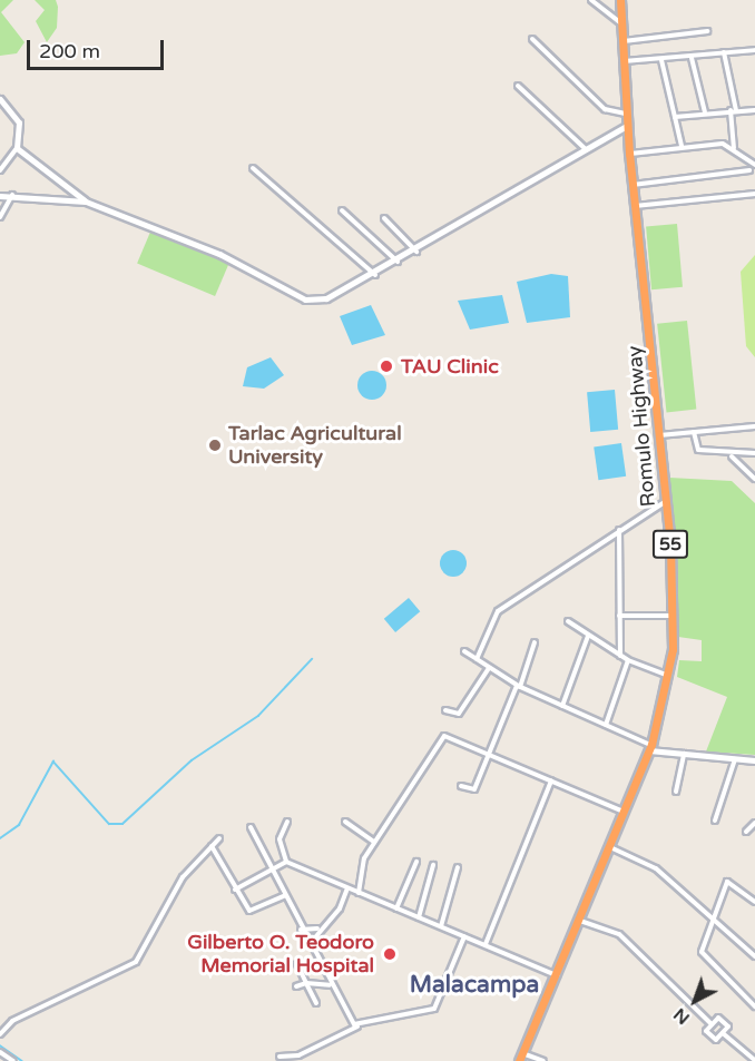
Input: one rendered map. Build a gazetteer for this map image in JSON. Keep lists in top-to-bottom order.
{
  "streets": {
    "highway": ["Romulo Highway", "55"]
  },
  "districts": ["Malacampa"],
  "places": ["TAU Clinic", "Tarlac Agricultural University", "Gilberto O. Teodoro Memorial Hospital"],
  "scale_bar": "200 m",
  "north": "bottom left"
}
